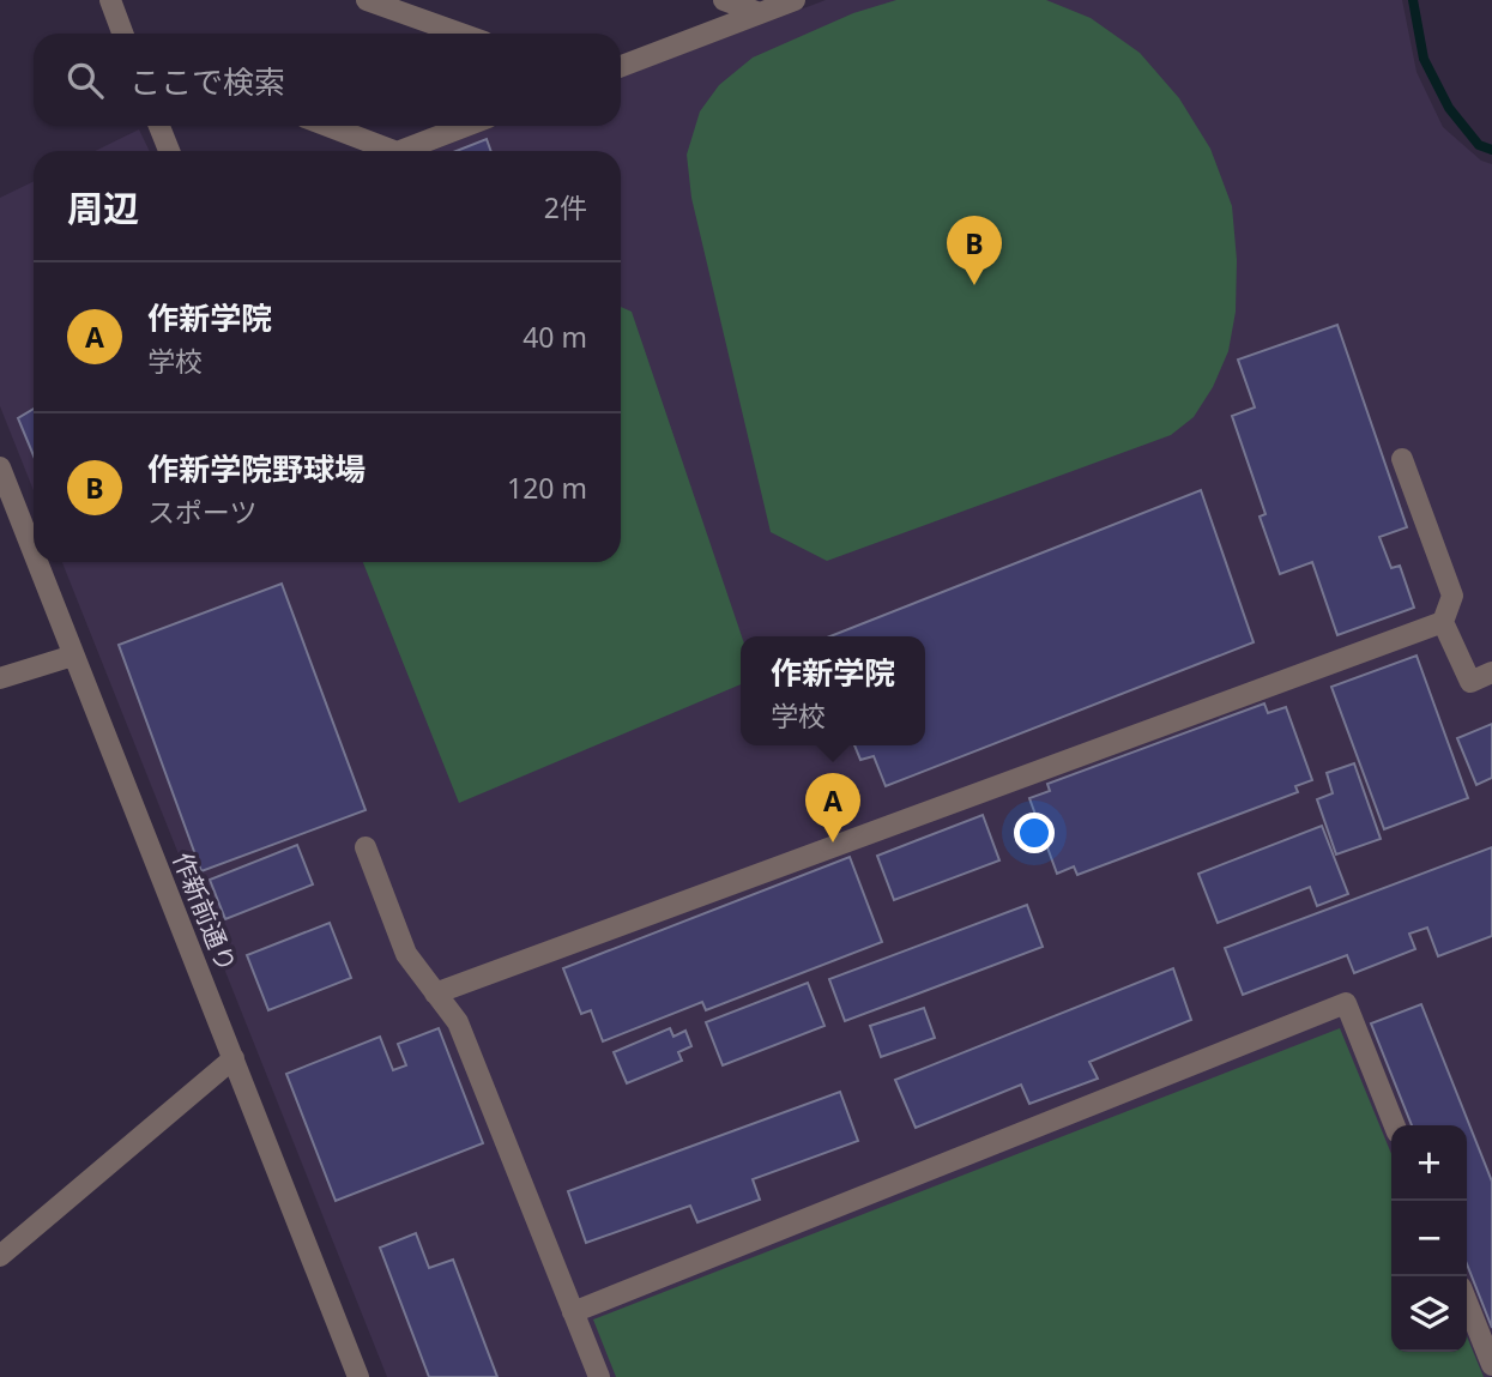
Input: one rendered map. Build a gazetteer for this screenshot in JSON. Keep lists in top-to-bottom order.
{
  "streets": {
    "street": ["作新前通り"]
  },
  "page": {
    "search": "ここで検索",
    "heading": ["周辺", "2件"],
    "pins": ["B", "A"],
    "list": [
      {
        "mark": "A",
        "name": "作新学院",
        "note": "学校",
        "value": "40 m"
      },
      {
        "mark": "B",
        "name": "作新学院野球場",
        "note": "スポーツ",
        "value": "120 m"
      }
    ],
    "popup": ["作新学院", "学校"],
    "map_buttons": ["+", "−"]
  }
}
